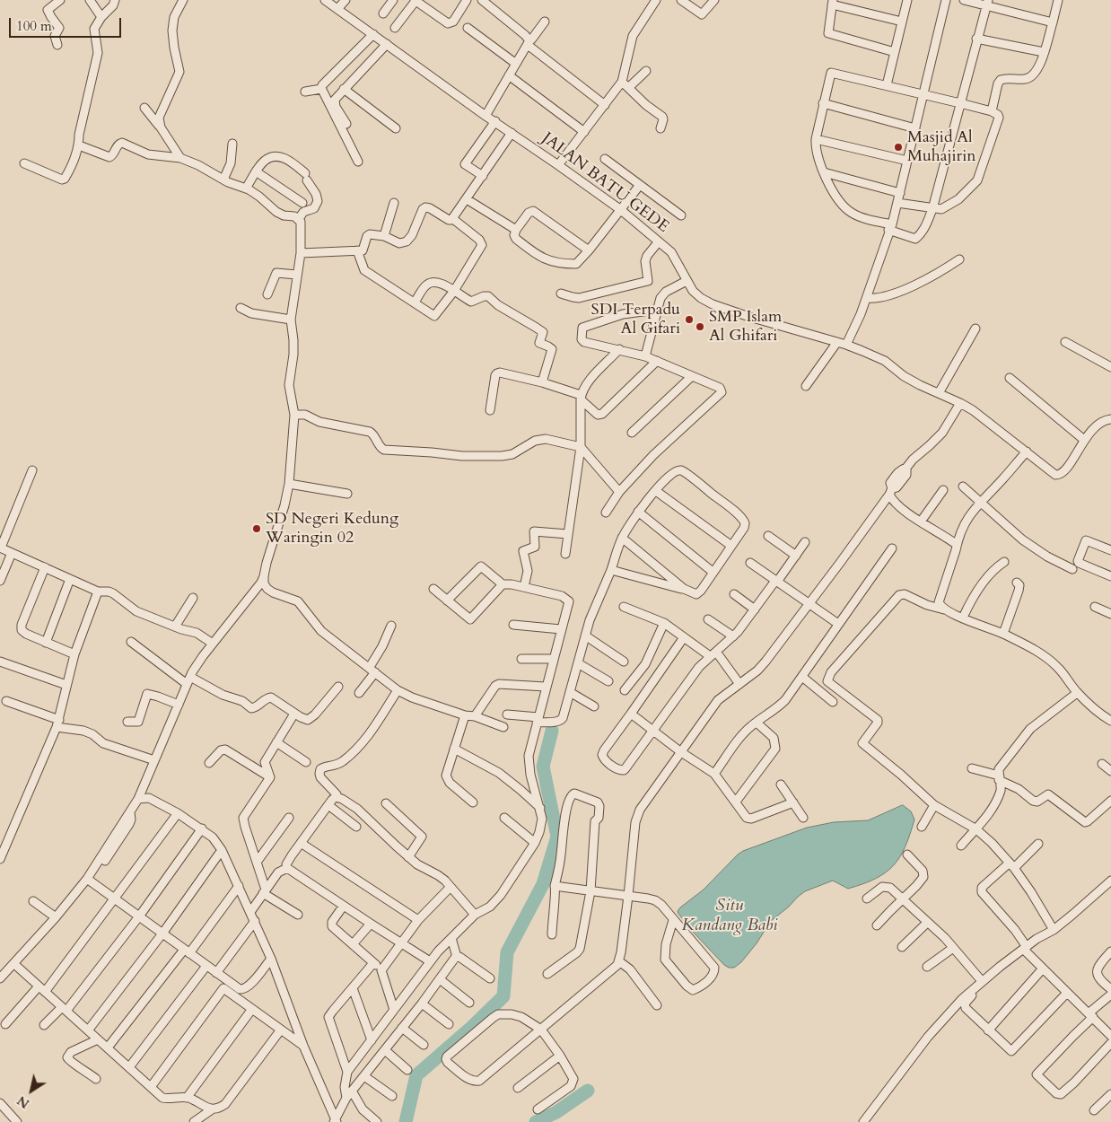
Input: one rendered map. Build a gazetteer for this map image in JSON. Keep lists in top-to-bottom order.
{
  "streets": {
    "street": ["JALAN BATU GEDE"]
  },
  "water": ["Situ Kandang Babi"],
  "places": [
    "Masjid Al Muhajirin",
    "SDI Terpadu Al Gifari",
    "SMP Islam Al Ghifari",
    "SD Negeri Kedung Waringin 02"
  ],
  "scale_bar": "100 m",
  "north": "bottom left"
}
